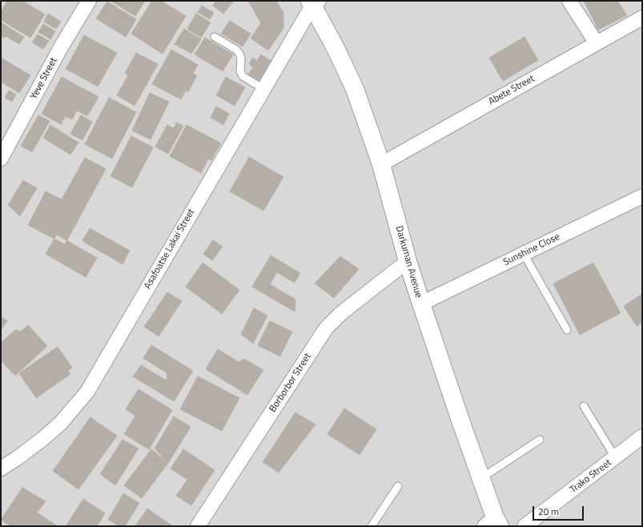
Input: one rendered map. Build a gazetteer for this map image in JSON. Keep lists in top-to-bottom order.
{
  "streets": {
    "street": [
      "Yeve Street",
      "Abete Street",
      "Asafoatse Lakai Street",
      "Sunshine Close",
      "Darkuman Avenue",
      "Borborbor Street",
      "Trako Street"
    ]
  },
  "crossings": [
    ["Abete Street", "Darkuman Avenue"],
    ["Asafoatse Lakai Street", "Darkuman Avenue"],
    ["Sunshine Close", "Darkuman Avenue"],
    ["Darkuman Avenue", "Borborbor Street"]
  ],
  "scale_bar": "20 m"
}
